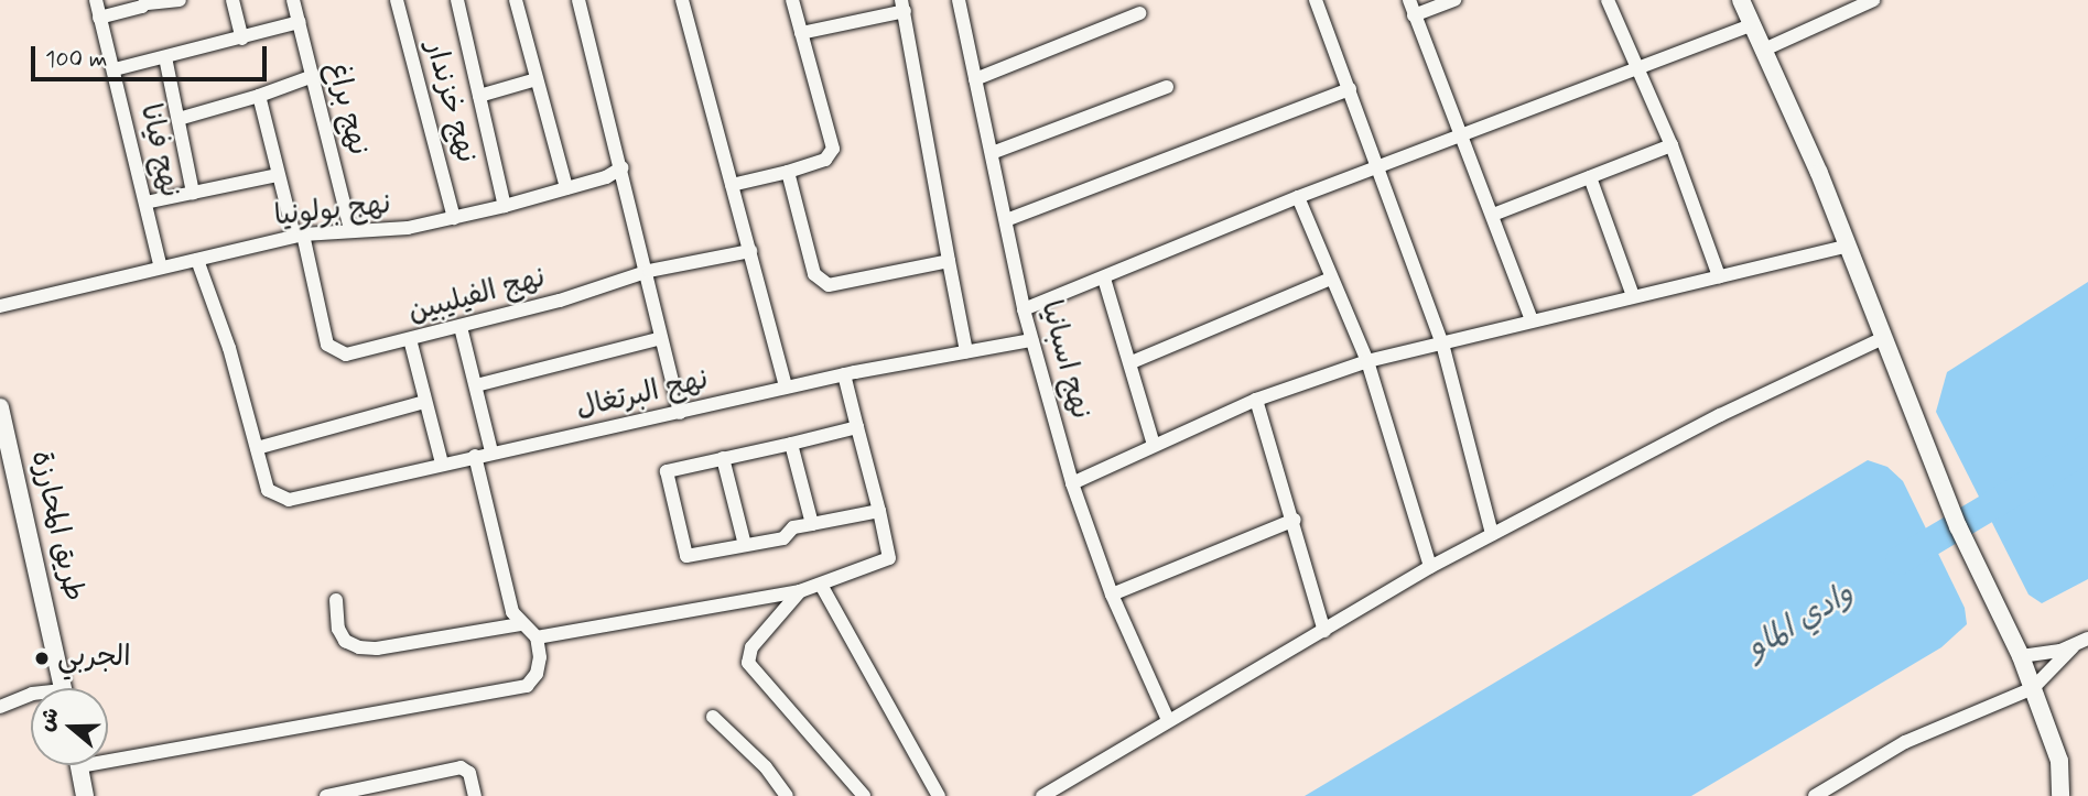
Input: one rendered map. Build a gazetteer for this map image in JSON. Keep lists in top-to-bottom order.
{
  "streets": {
    "street": [
      "نهج خزندار",
      "نهج براغ",
      "نهج فيانا",
      "نهج بولونيا",
      "نهج الفيليبين",
      "نهج اسبانيا",
      "نهج البرتغال",
      "طريق المحارزة"
    ]
  },
  "crossings": [
    ["نهج خزندار", "نهج بولونيا"],
    ["نهج براغ", "نهج بولونيا"],
    ["نهج فيانا", "نهج بولونيا"],
    ["نهج بولونيا", "نهج الفيليبين"],
    ["نهج اسبانيا", "نهج البرتغال"]
  ],
  "water": ["وادي الماو"],
  "places": ["الجربي"],
  "scale_bar": "100 m",
  "north": "left"
}
